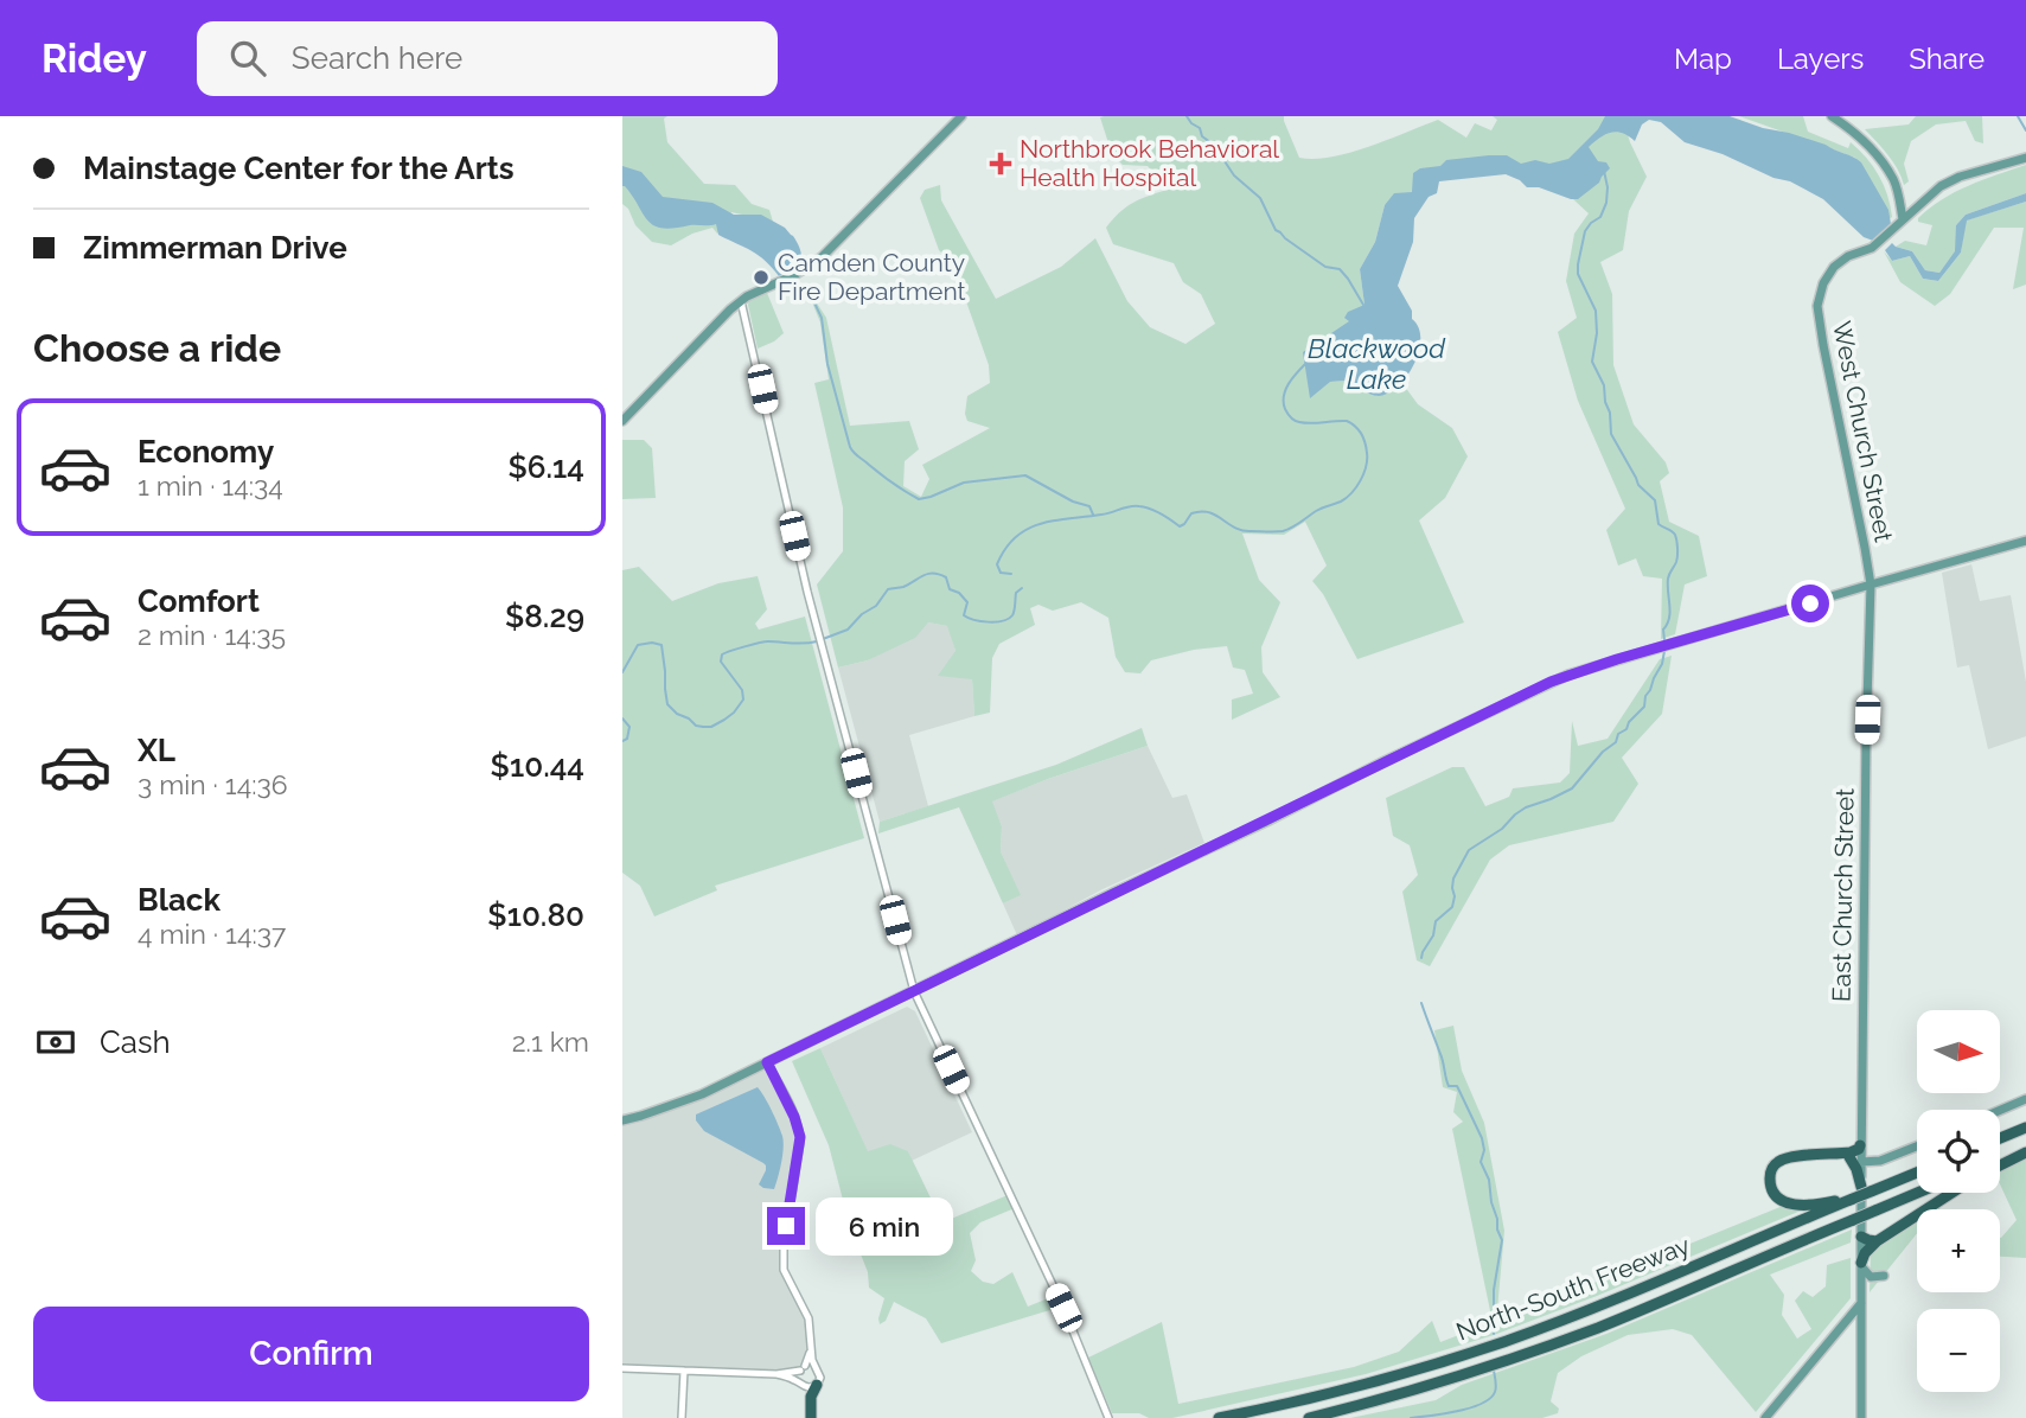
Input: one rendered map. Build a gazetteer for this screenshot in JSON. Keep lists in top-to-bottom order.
{
  "streets": {
    "highway": ["North-South Freeway"],
    "main road": ["West Church Street", "East Church Street"]
  },
  "crossings": [
    ["West Church Street", "East Church Street"]
  ],
  "water": ["Blackwood Lake"],
  "places": {
    "health": ["Northbrook Behavioral Health Hospital"],
    "other": ["Camden County Fire Department"]
  },
  "north": "right",
  "page": {
    "header": "Ridey",
    "search": "Search here",
    "nav": ["Map", "Layers", "Share"],
    "banner": ["Mainstage Center for the Arts", "Zimmerman Drive"],
    "heading": "Choose a ride",
    "list": [
      {
        "name": "Economy",
        "note": "1 min · 14:34",
        "value": "$6.14"
      },
      {
        "name": "Comfort",
        "note": "2 min · 14:35",
        "value": "$8.29"
      },
      {
        "name": "XL",
        "note": "3 min · 14:36",
        "value": "$10.44"
      },
      {
        "name": "Black",
        "note": "4 min · 14:37",
        "value": "$10.80"
      }
    ],
    "pay": ["Cash", "2.1 km"],
    "map_buttons": ["+", "−"],
    "bubble": "6 min",
    "buttons": "Confirm"
  }
}
